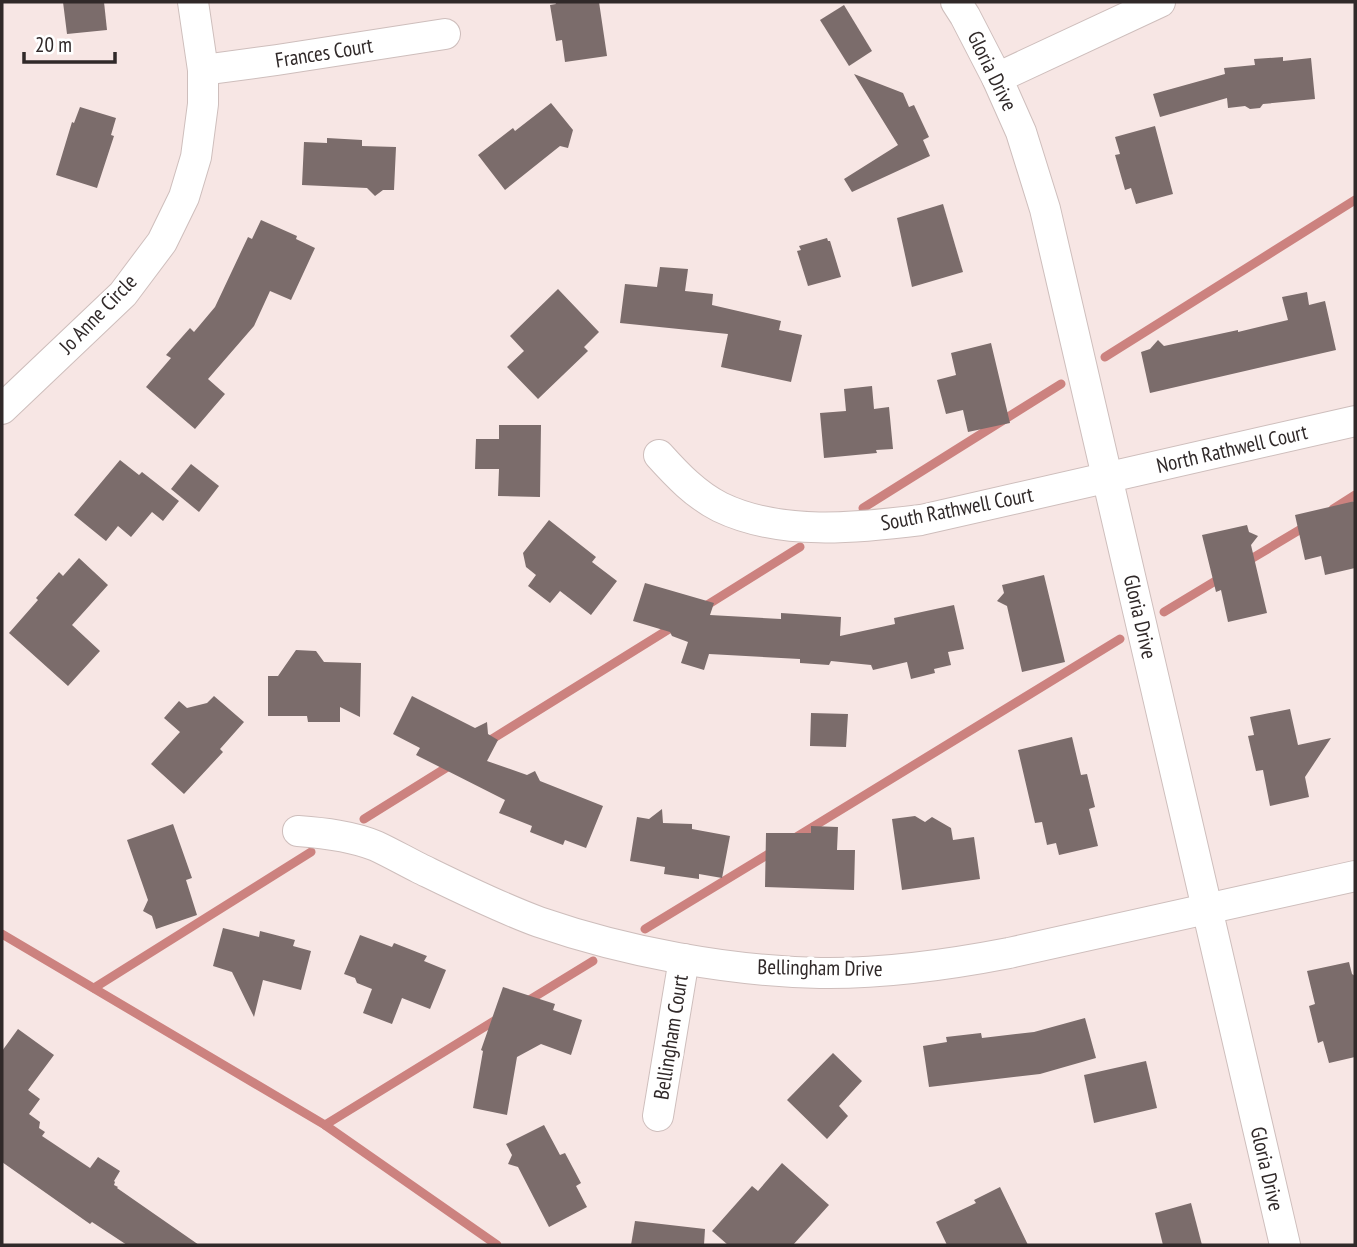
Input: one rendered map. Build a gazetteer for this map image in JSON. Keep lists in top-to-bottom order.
{
  "streets": {
    "street": [
      "Frances Court",
      "Gloria Drive",
      "Jo Anne Circle",
      "North Rathwell Court",
      "South Rathwell Court",
      "Bellingham Drive",
      "Bellingham Court"
    ]
  },
  "crossings": [
    ["Frances Court", "Jo Anne Circle"],
    ["Gloria Drive", "North Rathwell Court"],
    ["Gloria Drive", "South Rathwell Court"],
    ["Gloria Drive", "Bellingham Drive"],
    ["North Rathwell Court", "South Rathwell Court"],
    ["Bellingham Drive", "Bellingham Court"]
  ],
  "scale_bar": "20 m"
}
